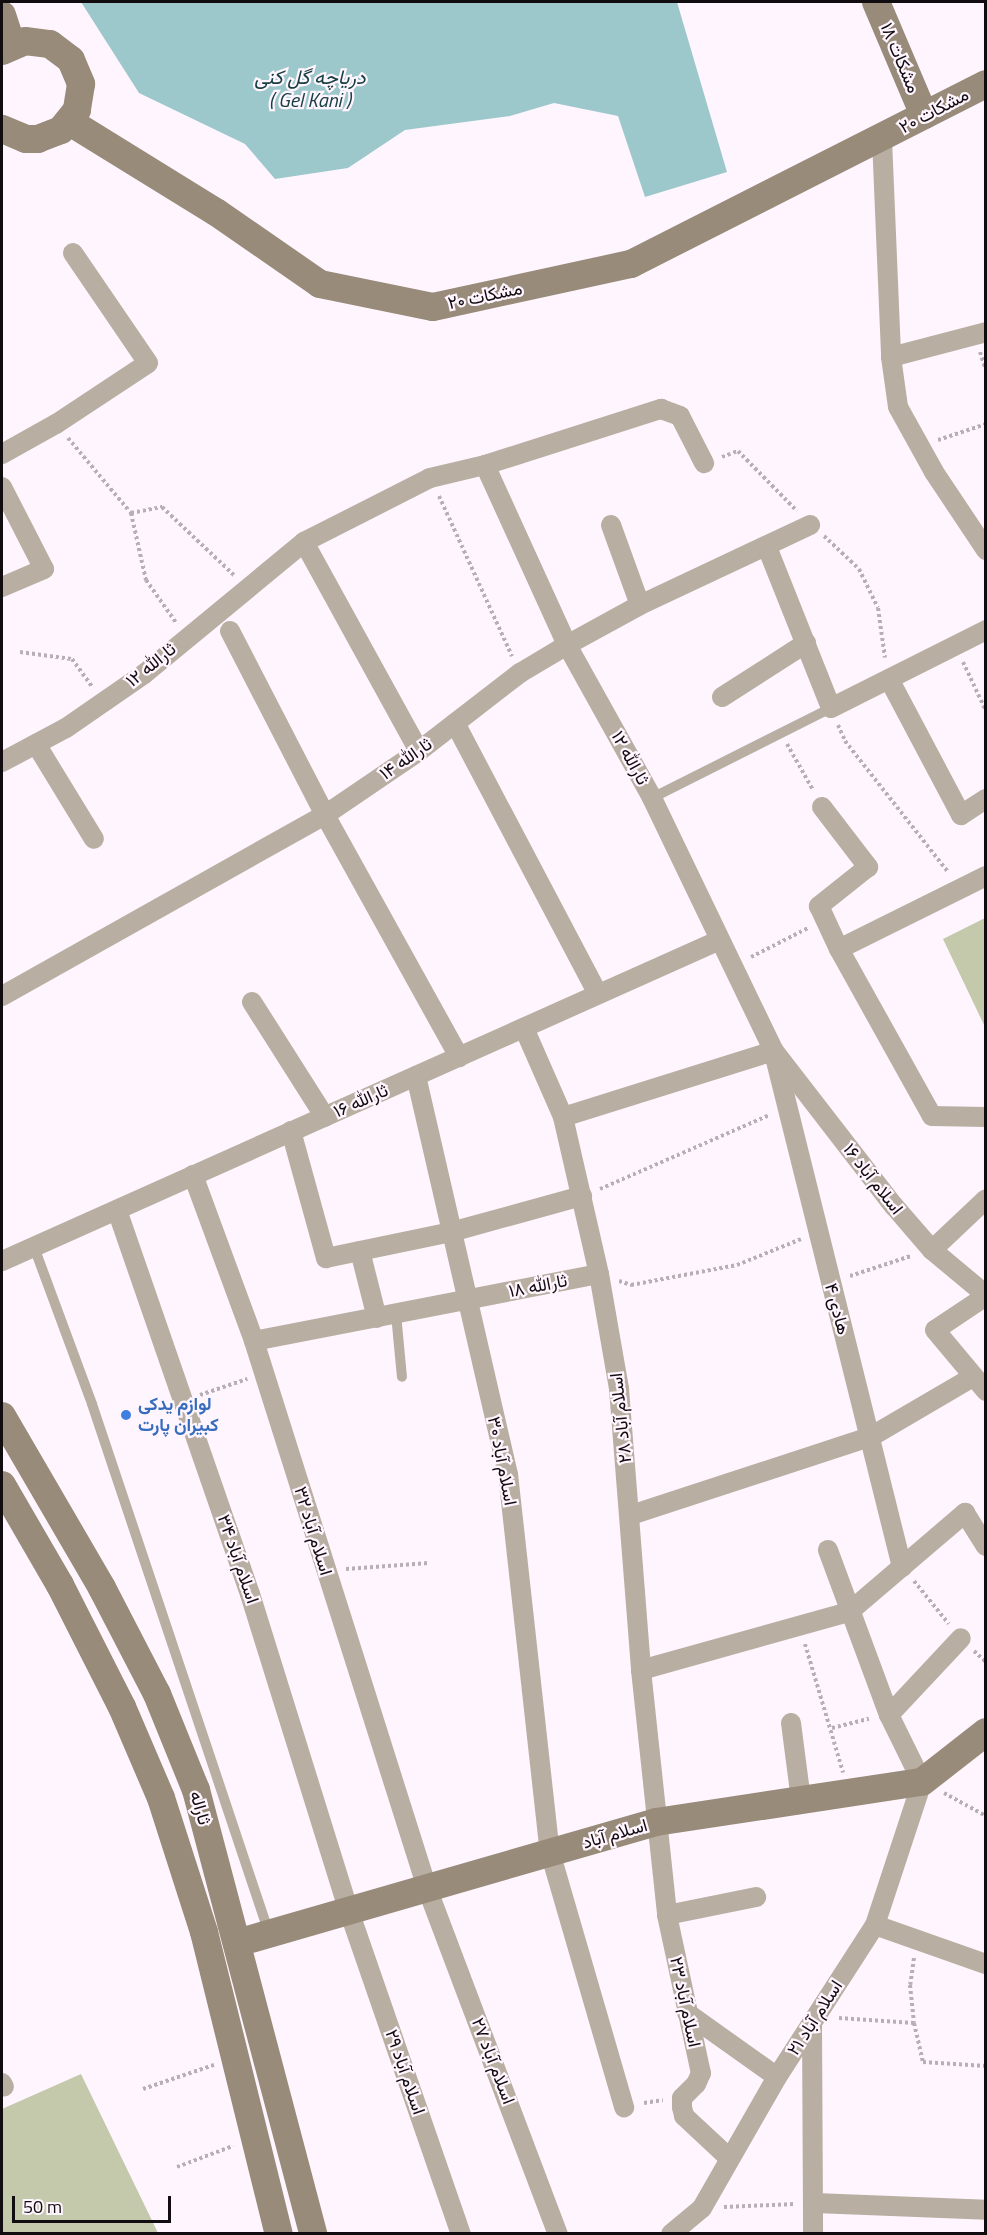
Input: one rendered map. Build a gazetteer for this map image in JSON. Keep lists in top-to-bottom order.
{
  "streets": {
    "street": [
      "مشکات ۱۸",
      "مشکات ۲۰",
      "ثارالله ۱۲",
      "ثارالله ۱۴",
      "ثارالله ۱۶",
      "اسلام آباد ۱۶",
      "ثارالله ۱۸",
      "هادی ۴",
      "اسلام آباد ۲۸",
      "اسلام آباد ۳۰",
      "اسلام آباد ۳۲",
      "اسلام آباد ۳۴",
      "ثاراله",
      "اسلام آباد",
      "اسلام آباد ۲۳",
      "اسلام آباد ۲۱",
      "اسلام آباد ۲۷",
      "اسلام آباد ۲۹"
    ]
  },
  "crossings": [
    ["مشکات ۱۸", "مشکات ۲۰"],
    ["ثارالله ۱۲", "ثارالله ۱۴"],
    ["ثارالله ۱۲", "ثارالله ۱۶"],
    ["ثارالله ۱۲", "اسلام آباد ۱۶"],
    ["ثارالله ۱۲", "هادی ۴"],
    ["ثارالله ۱۶", "اسلام آباد ۲۸"],
    ["ثارالله ۱۶", "اسلام آباد ۳۰"],
    ["ثارالله ۱۶", "اسلام آباد ۳۲"],
    ["ثارالله ۱۶", "اسلام آباد ۳۴"],
    ["اسلام آباد ۱۶", "هادی ۴"],
    ["ثارالله ۱۸", "اسلام آباد ۲۸"],
    ["ثارالله ۱۸", "اسلام آباد ۳۰"],
    ["ثارالله ۱۸", "اسلام آباد ۳۲"],
    ["اسلام آباد ۲۸", "اسلام آباد"],
    ["اسلام آباد ۲۸", "اسلام آباد ۲۳"],
    ["اسلام آباد ۳۰", "اسلام آباد"],
    ["اسلام آباد ۳۲", "اسلام آباد"],
    ["اسلام آباد ۳۲", "اسلام آباد ۲۷"],
    ["اسلام آباد ۳۴", "اسلام آباد"],
    ["اسلام آباد ۳۴", "اسلام آباد ۲۹"],
    ["ثاراله", "اسلام آباد"],
    ["اسلام آباد", "اسلام آباد ۲۳"],
    ["اسلام آباد", "اسلام آباد ۲۱"],
    ["اسلام آباد", "اسلام آباد ۲۷"],
    ["اسلام آباد", "اسلام آباد ۲۹"]
  ],
  "water": ["دریاچه گل کنی ( Gel Kani )"],
  "places": ["لوازم یدکی کبیران پارت"],
  "scale_bar": "50 m"
}
